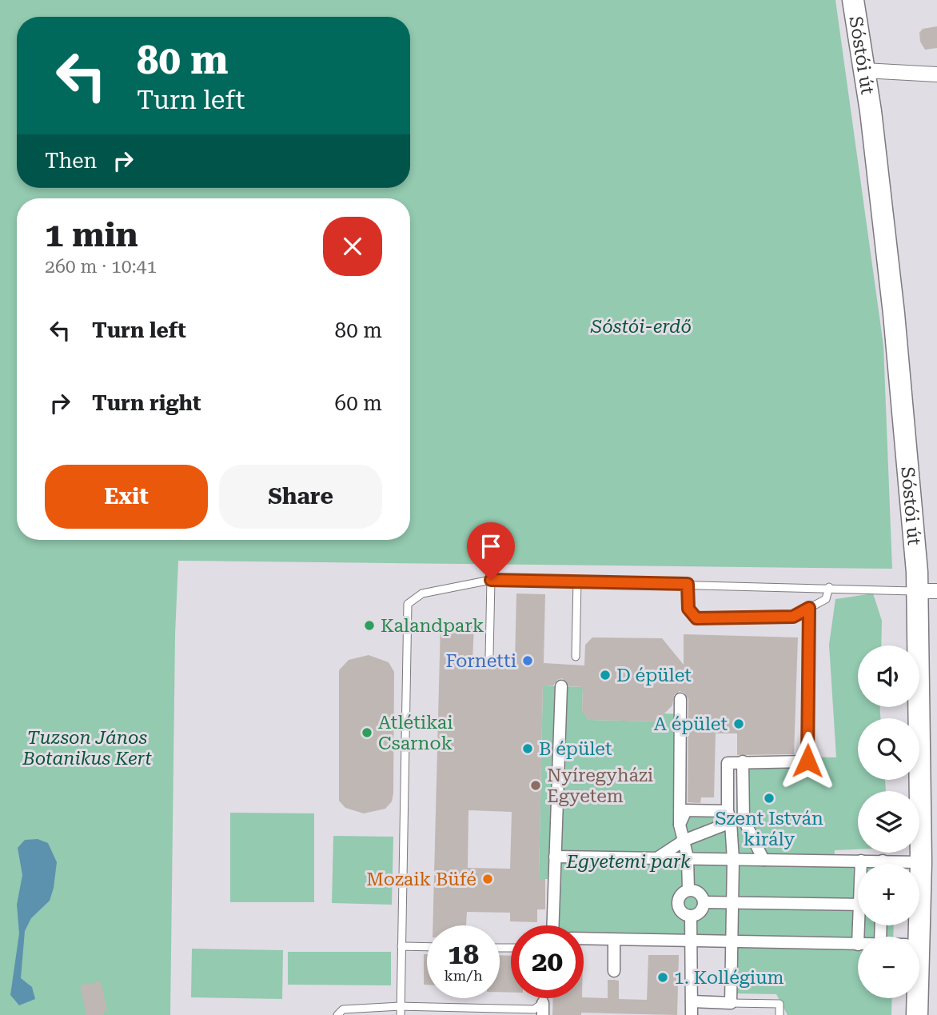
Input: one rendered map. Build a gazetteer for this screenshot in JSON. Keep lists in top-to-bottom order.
{
  "streets": {
    "main road": ["Sóstói út"]
  },
  "parks": ["Sóstói-erdő", "Tuzson János Botanikus Kert", "Egyetemi park"],
  "places": [
    "Kalandpark",
    "Fornetti",
    "D épület",
    "A épület",
    "Atlétikai Csarnok",
    "B épület",
    "Nyíregyházi Egyetem",
    "Szent István király",
    "Mozaik Büfé",
    "1. Kollégium"
  ],
  "page": {
    "turn": ["80 m", "Turn left"],
    "then": "Then",
    "heading": ["1 min", "260 m · 10:41"],
    "list": [
      {
        "name": "Turn left",
        "value": "80 m"
      },
      {
        "name": "Turn right",
        "value": "60 m"
      }
    ],
    "buttons": ["Exit", "Share"],
    "map_buttons": ["+", "−"],
    "speed": "18 km/h",
    "limit": "20"
  }
}
